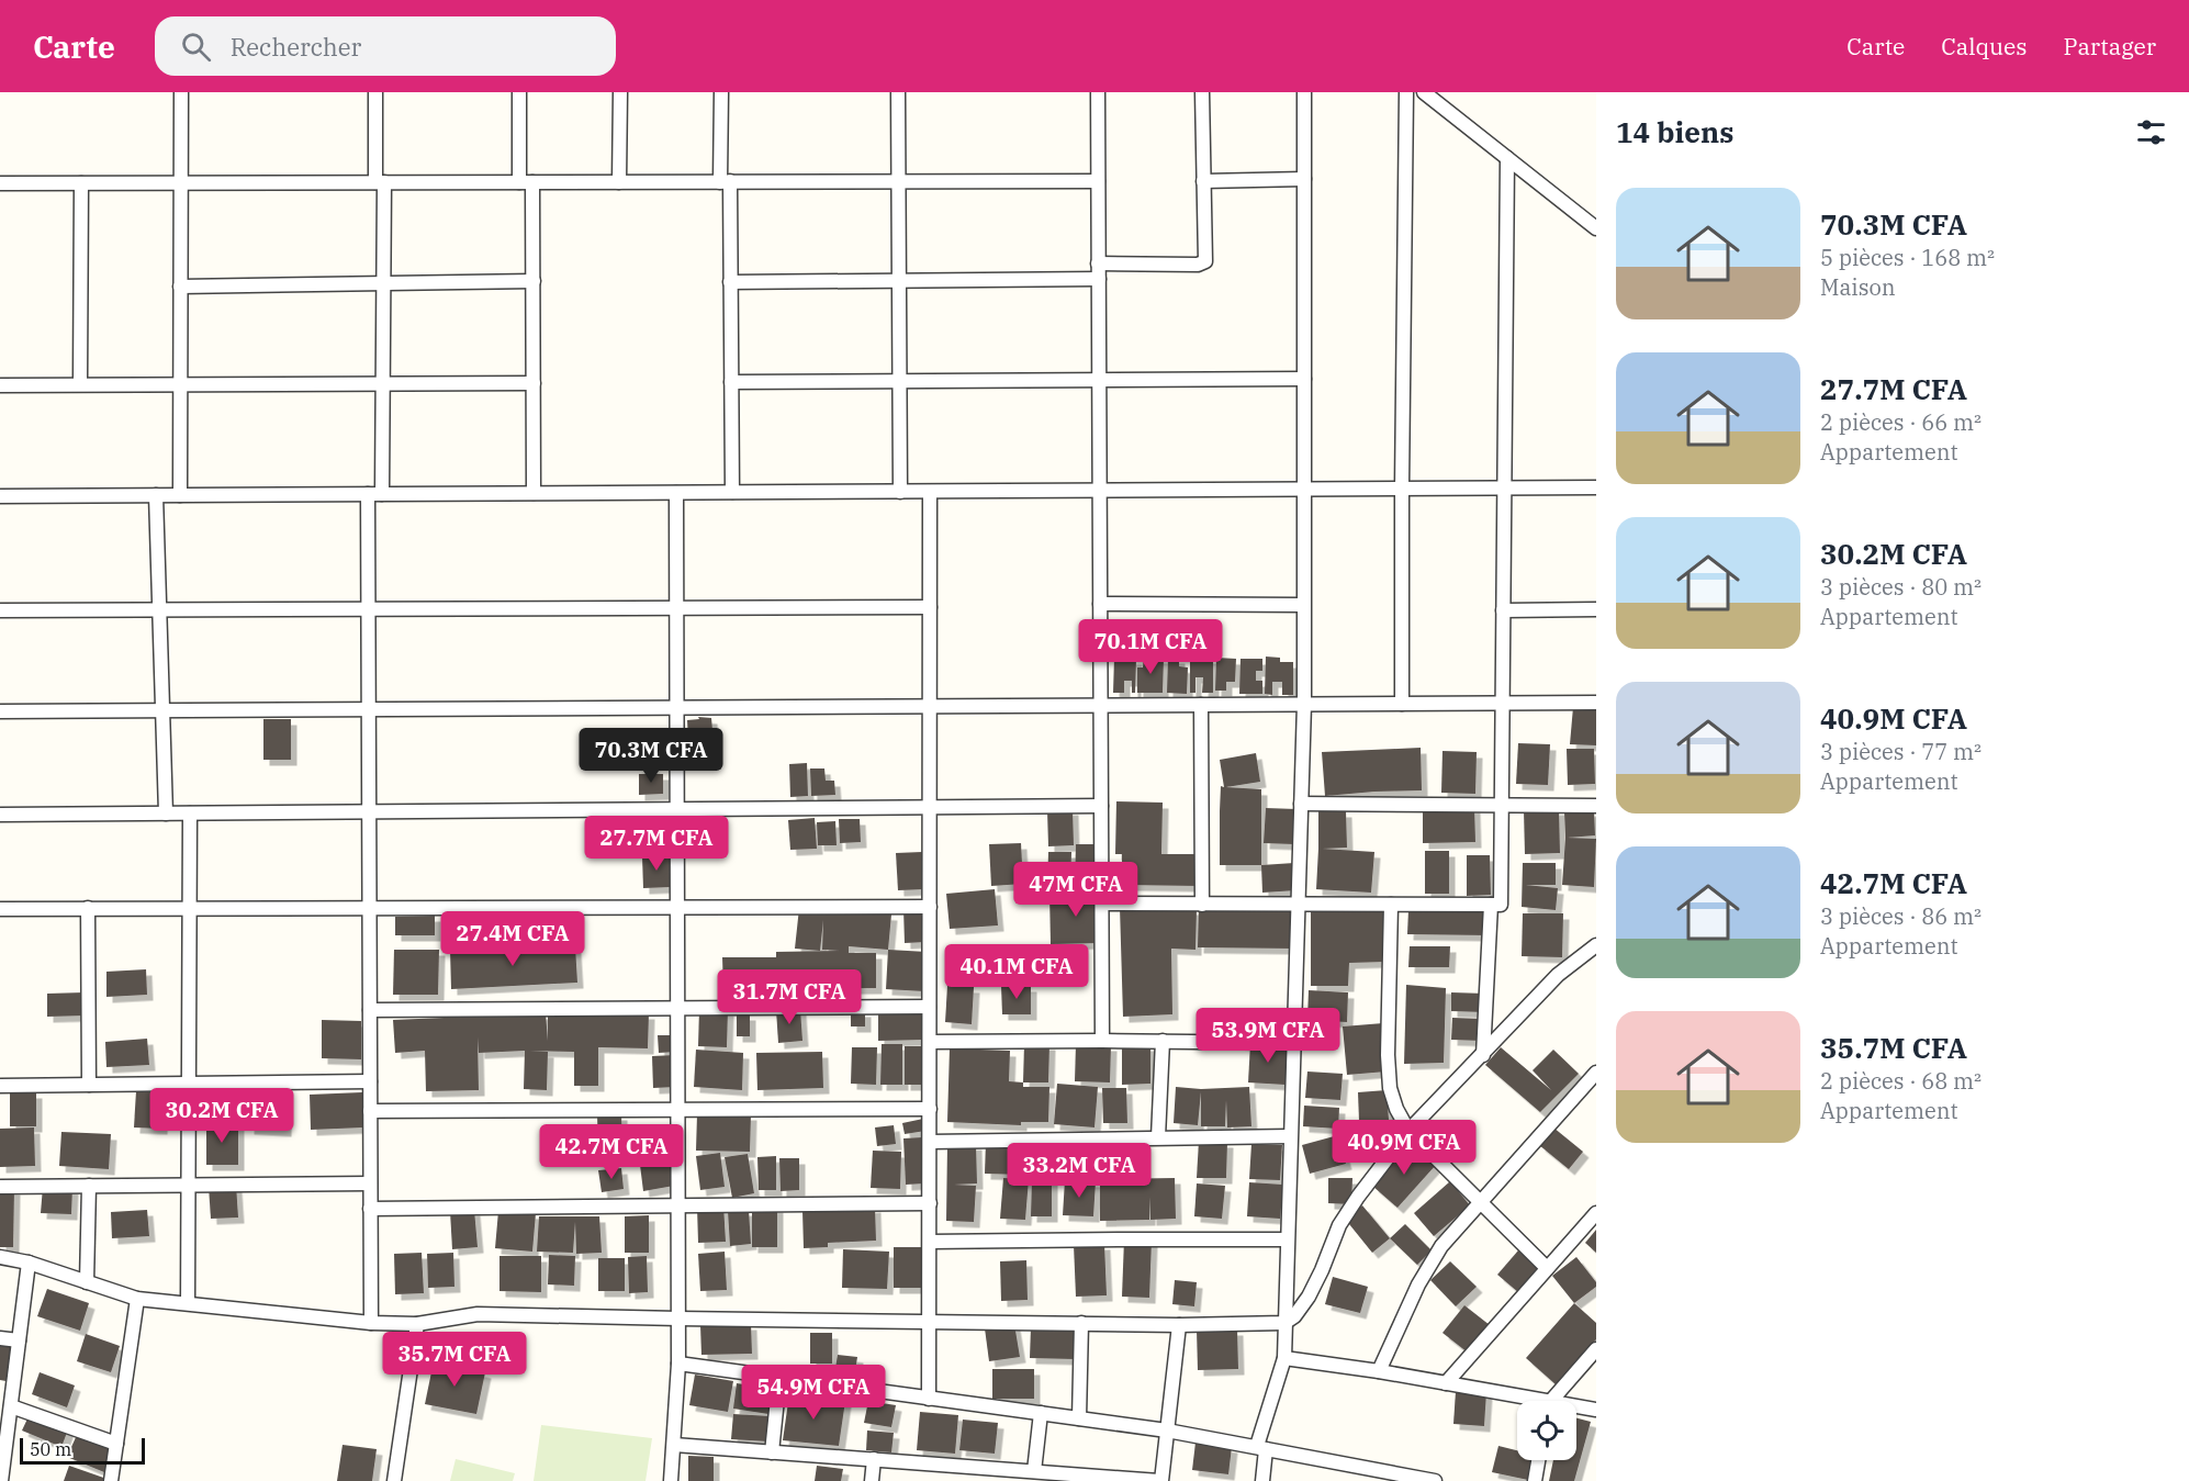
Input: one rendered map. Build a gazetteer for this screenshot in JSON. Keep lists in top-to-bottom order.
{
  "scale_bar": "50 m",
  "page": {
    "header": "Carte",
    "search": "Rechercher",
    "nav": ["Carte", "Calques", "Partager"],
    "heading": "14 biens",
    "list": [
      {
        "name": "70.3M CFA",
        "note": "5 pièces · 168 m² · Maison"
      },
      {
        "name": "27.7M CFA",
        "note": "2 pièces · 66 m² · Appartement"
      },
      {
        "name": "30.2M CFA",
        "note": "3 pièces · 80 m² · Appartement"
      },
      {
        "name": "40.9M CFA",
        "note": "3 pièces · 77 m² · Appartement"
      },
      {
        "name": "42.7M CFA",
        "note": "3 pièces · 86 m² · Appartement"
      },
      {
        "name": "35.7M CFA",
        "note": "2 pièces · 68 m² · Appartement"
      }
    ],
    "price": [
      "70.1M CFA",
      "70.3M CFA",
      "27.7M CFA",
      "47M CFA",
      "27.4M CFA",
      "40.1M CFA",
      "31.7M CFA",
      "53.9M CFA",
      "30.2M CFA",
      "40.9M CFA",
      "42.7M CFA",
      "33.2M CFA",
      "35.7M CFA",
      "54.9M CFA"
    ],
    "scale": "50 m"
  }
}
